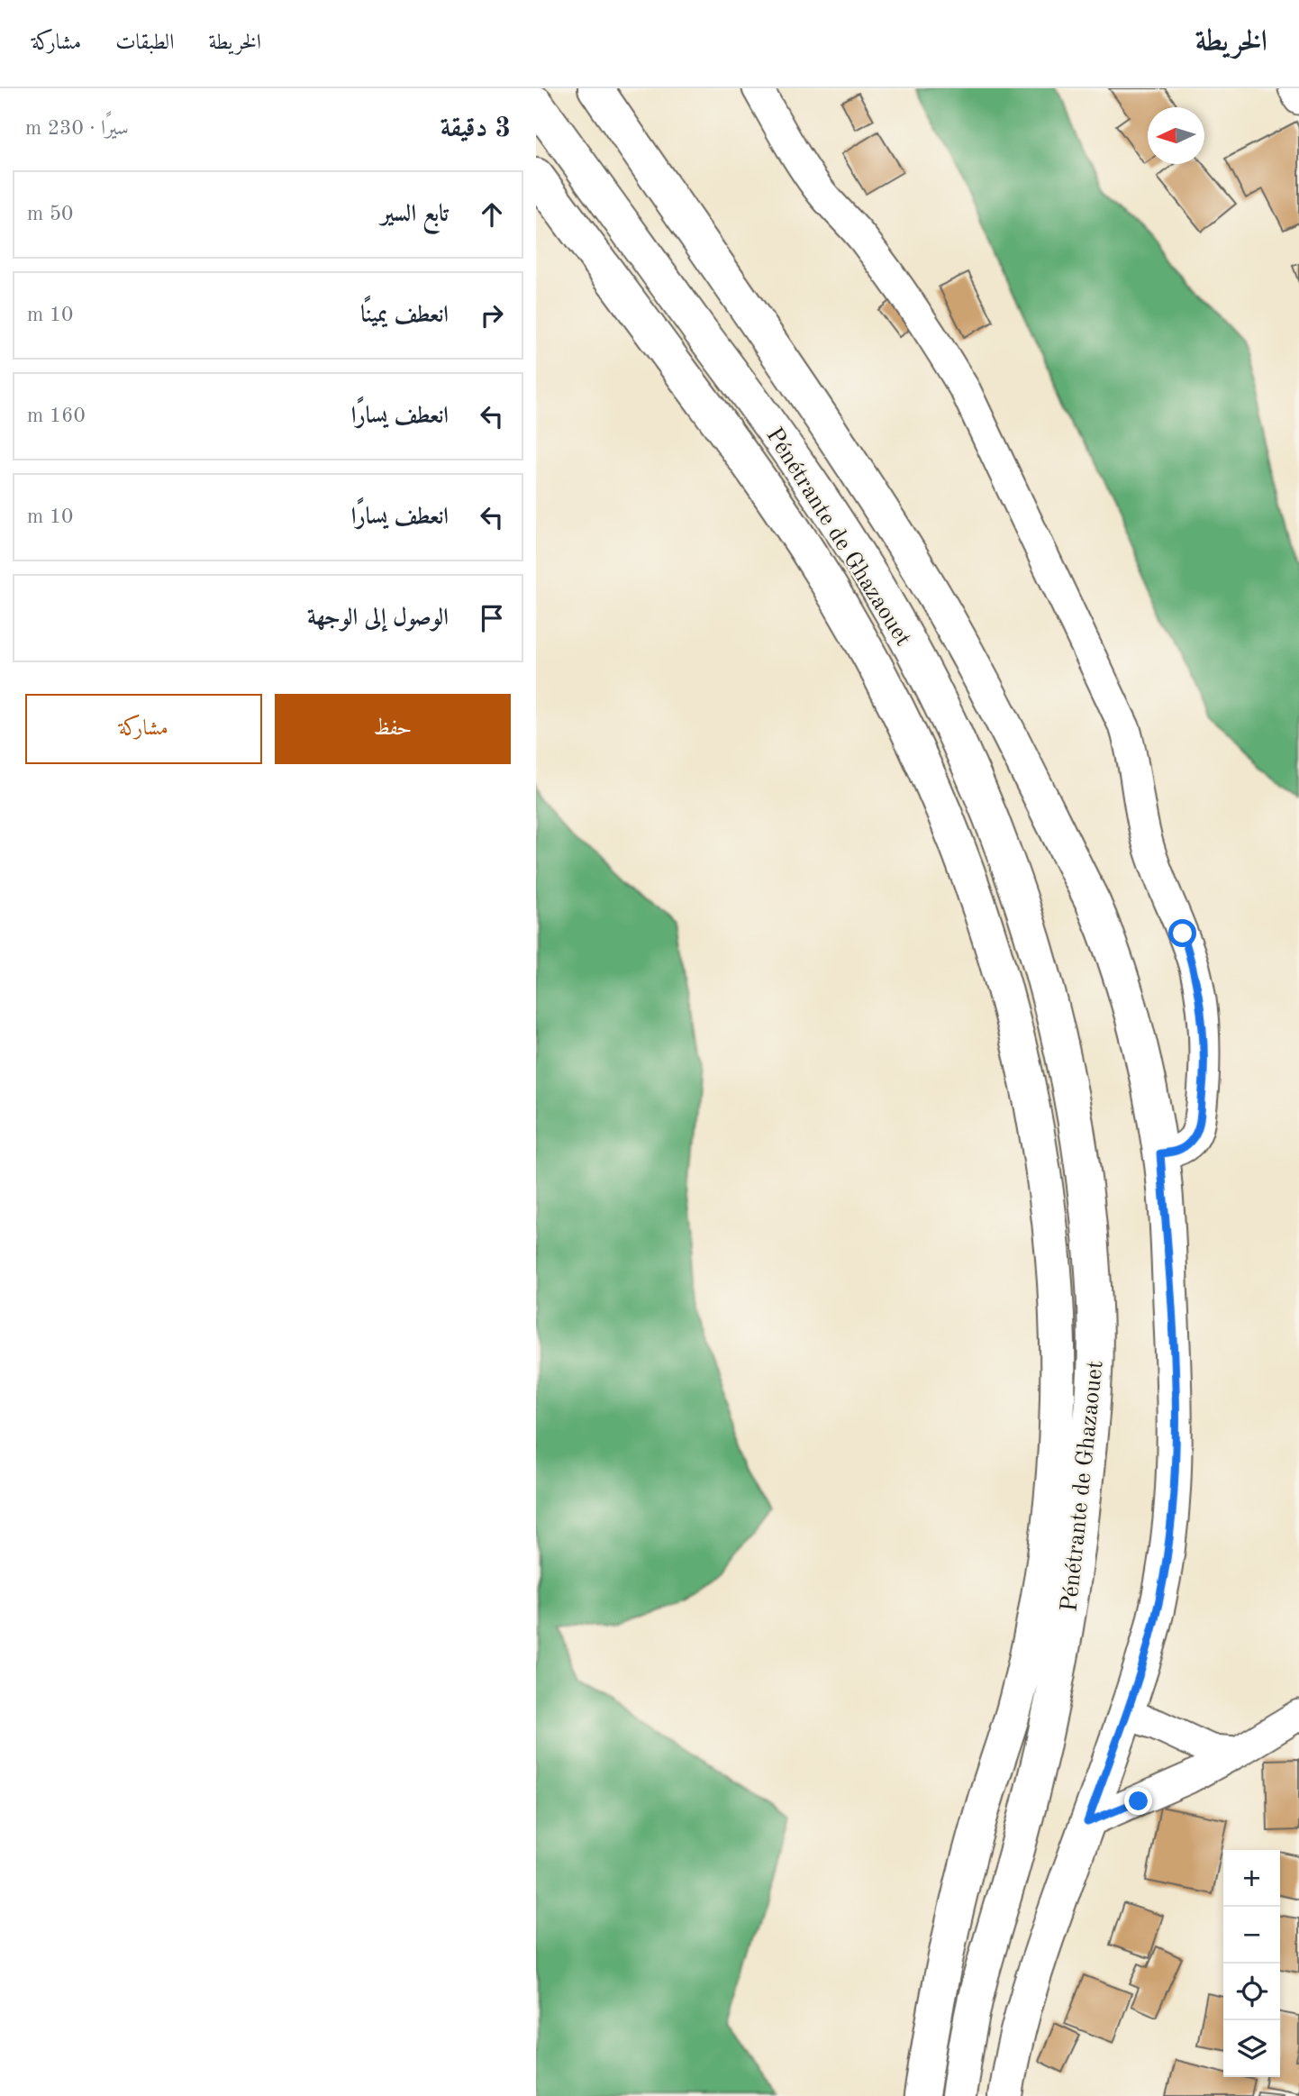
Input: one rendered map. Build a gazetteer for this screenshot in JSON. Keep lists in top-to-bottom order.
{
  "streets": {
    "main road": ["Pénétrante de Ghazaouet"]
  },
  "north": "left",
  "page": {
    "header": "الخريطة",
    "nav": ["الخريطة", "الطبقات", "مشاركة"],
    "heading": ["3 دقيقة", "سيرًا · 230 m"],
    "list": [
      ["تابع السير", "50 m"],
      ["انعطف يمينًا", "10 m"],
      ["انعطف يسارًا", "160 m"],
      ["انعطف يسارًا", "10 m"],
      "الوصول إلى الوجهة"
    ],
    "buttons": ["حفظ", "مشاركة"],
    "map_buttons": ["+", "−"]
  }
}
